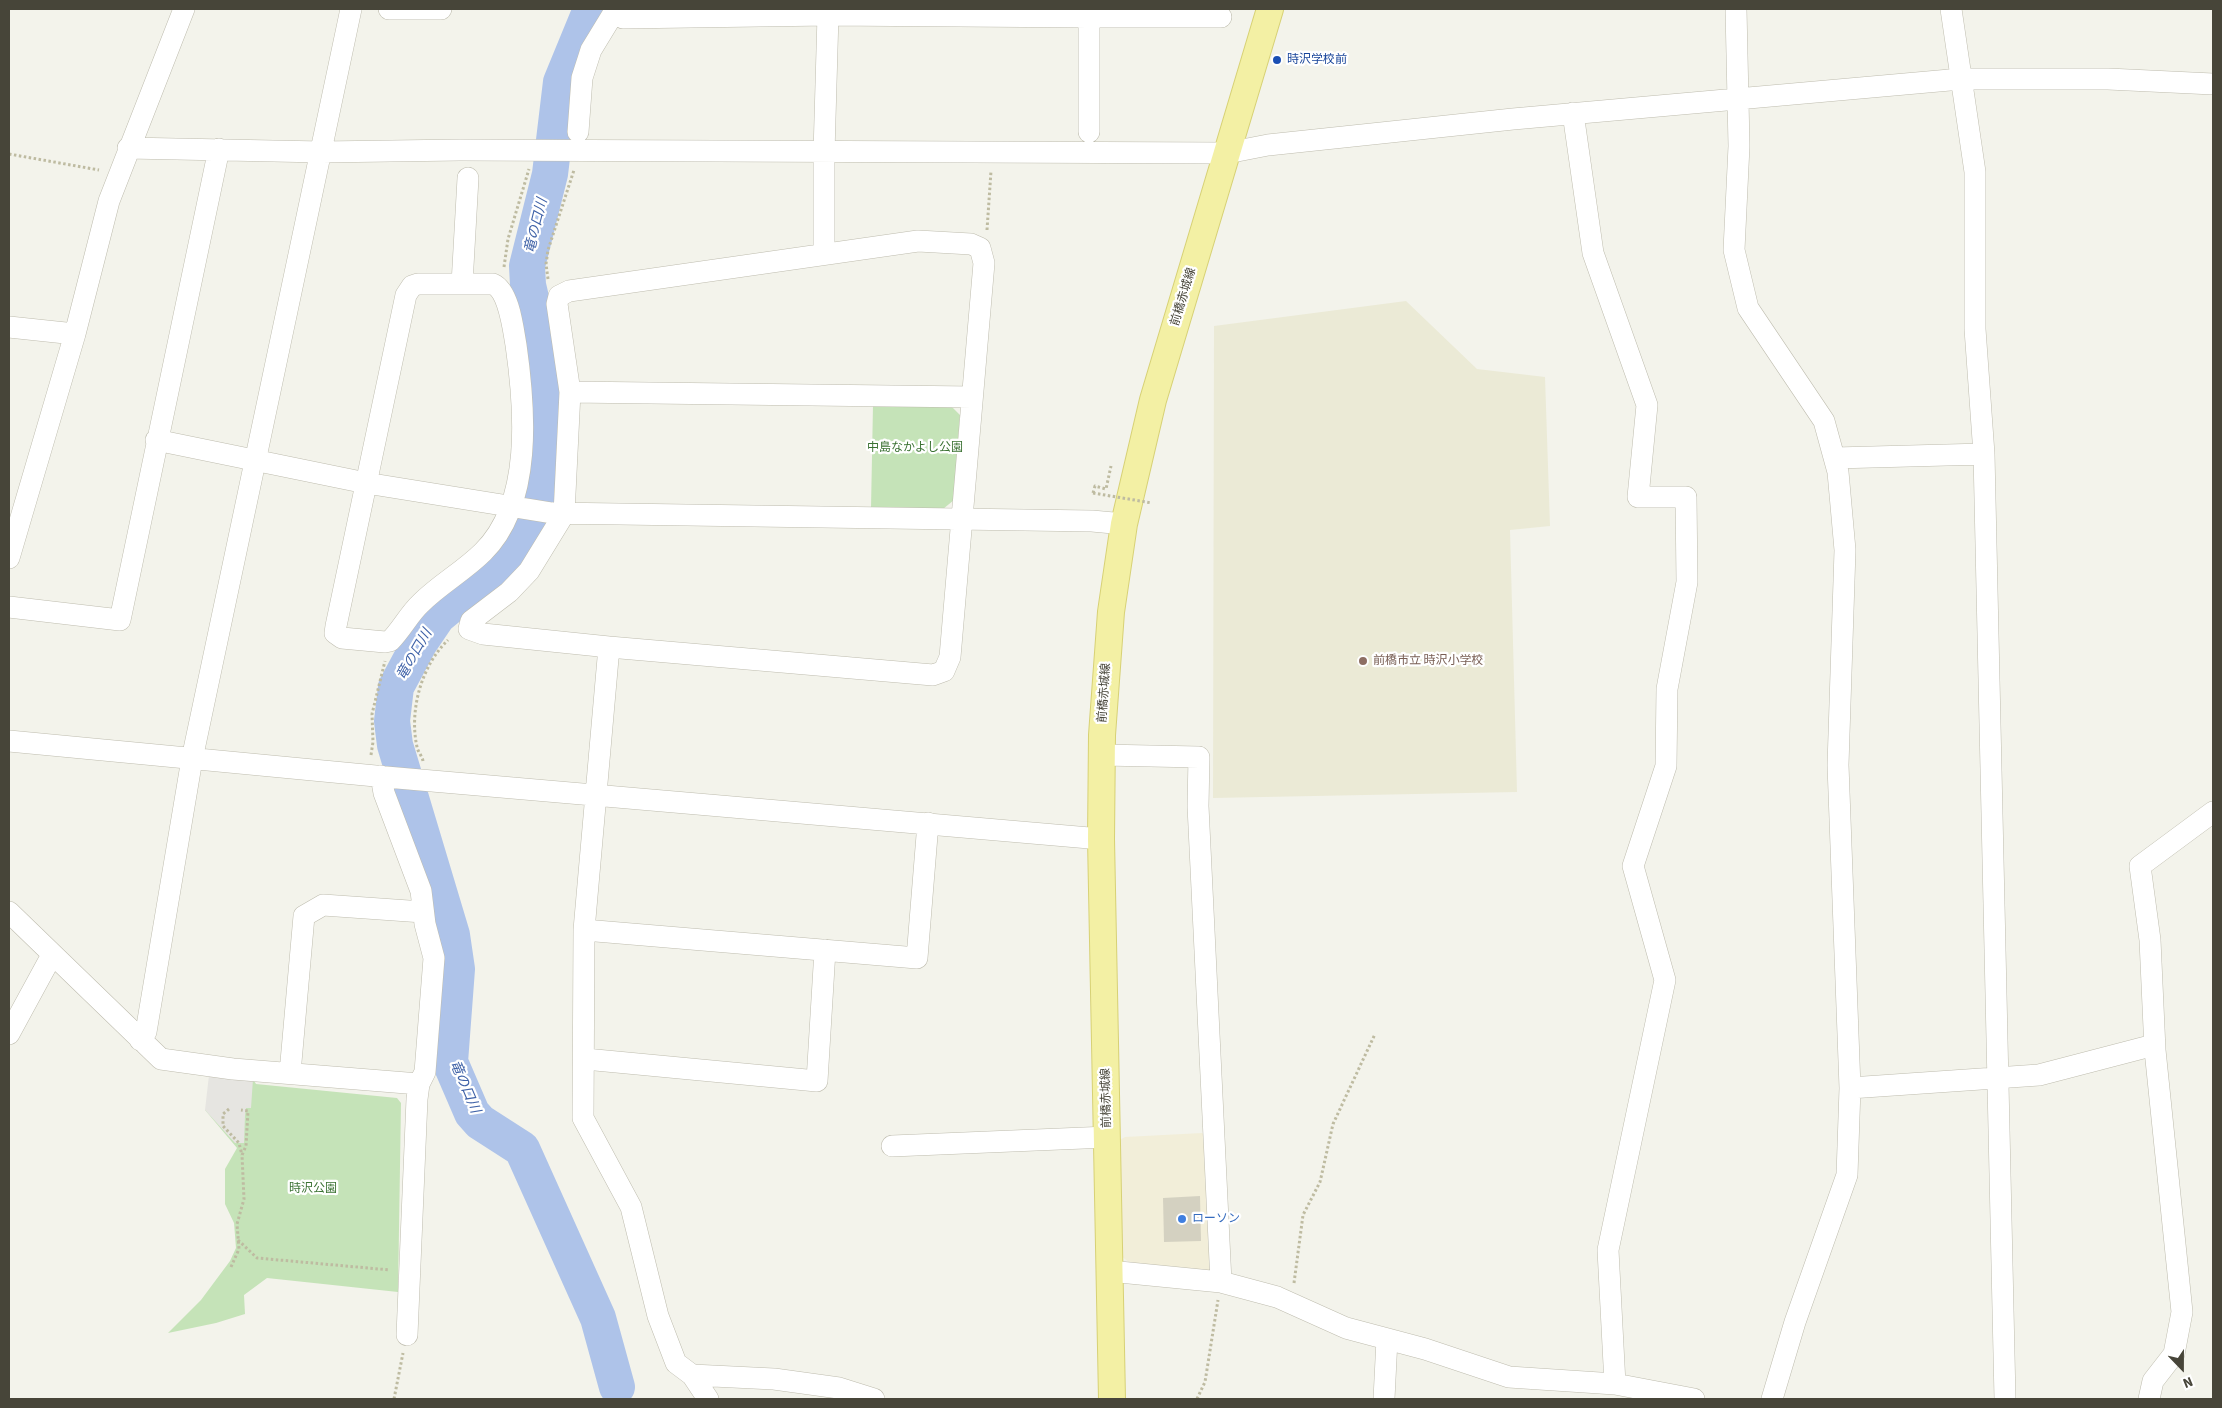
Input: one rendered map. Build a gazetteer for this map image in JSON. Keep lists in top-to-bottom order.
{
  "streets": {
    "main road": ["前橋赤城線"]
  },
  "water": ["竜の口川"],
  "parks": ["中島なかよし公園", "時沢公園"],
  "places": ["時沢学校前", "前橋市立 時沢小学校", "ローソン"],
  "north": "bottom"
}
